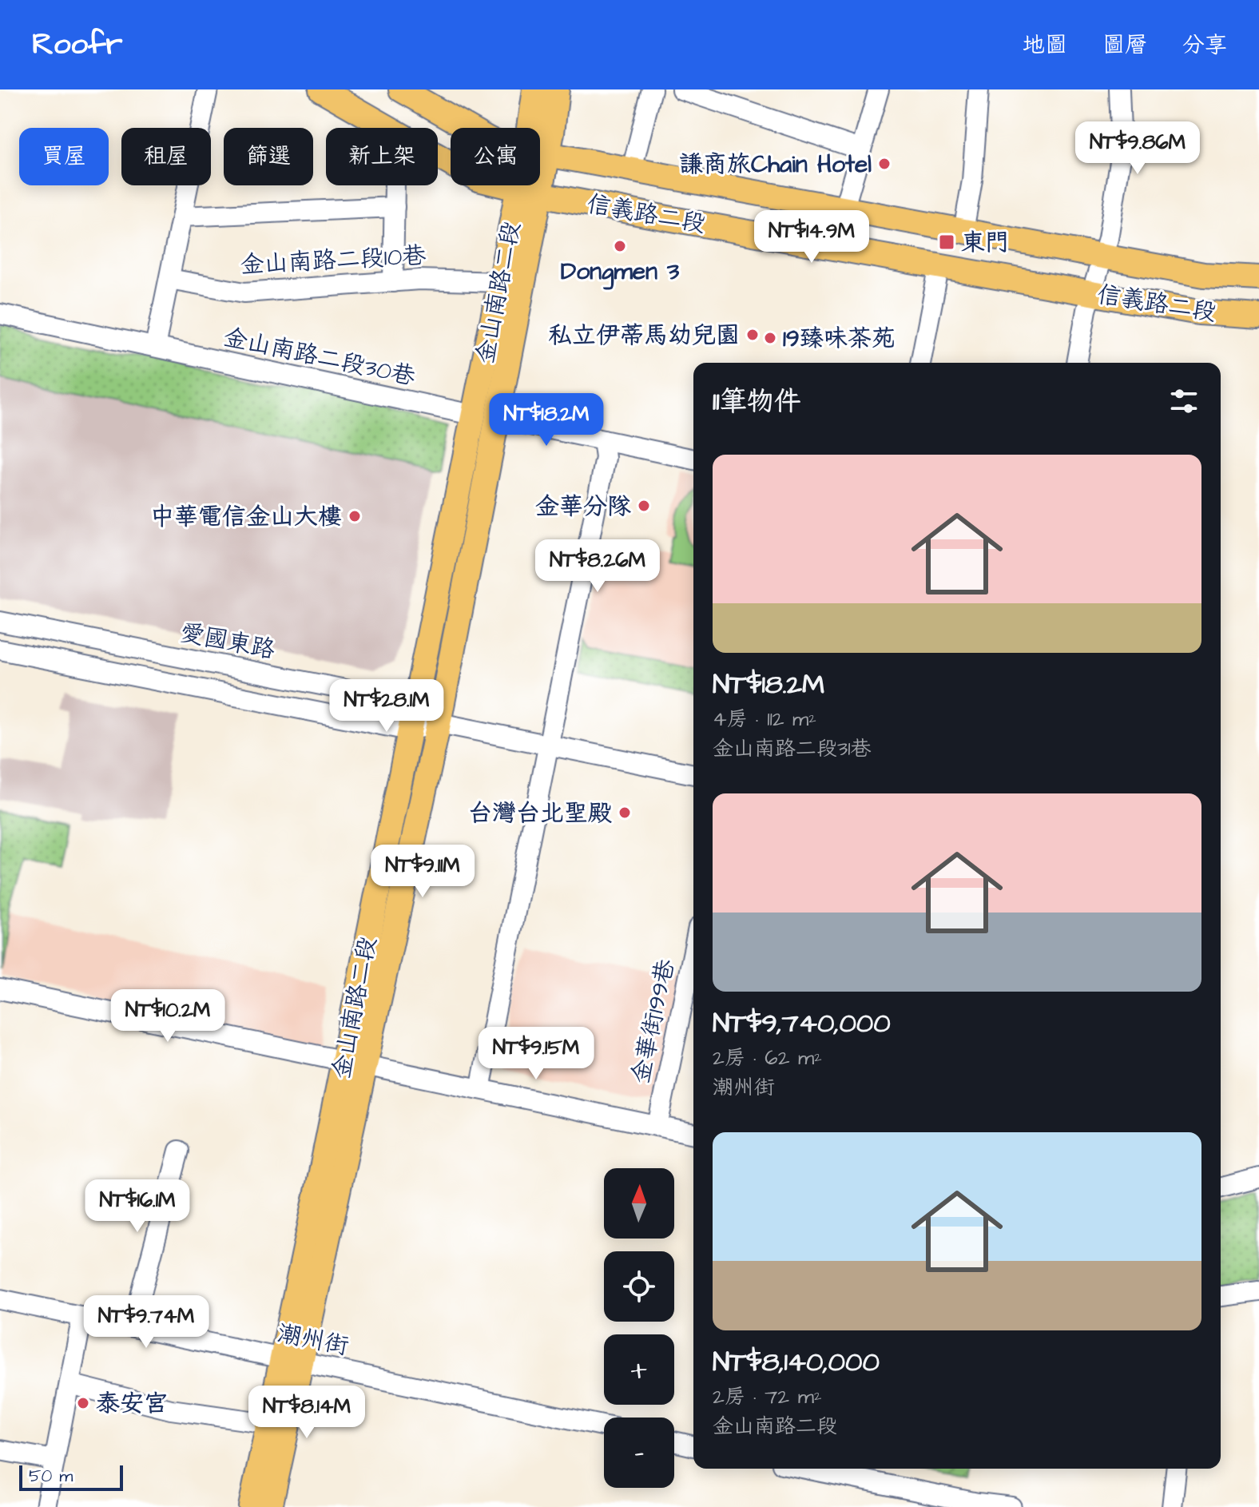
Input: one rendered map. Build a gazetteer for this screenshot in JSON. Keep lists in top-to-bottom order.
{
  "streets": {
    "main road": ["信義路二段", "金山南路二段"],
    "street": [
      "金山南路二段10巷",
      "金山南路二段30巷",
      "愛國東路",
      "金華街199巷",
      "潮州街"
    ]
  },
  "crossings": [
    ["金山南路二段10巷", "金山南路二段"],
    ["金山南路二段", "金山南路二段30巷"],
    ["金山南路二段", "愛國東路"],
    ["金山南路二段", "潮州街"]
  ],
  "places": {
    "other": [
      "謙商旅Chain Hotel",
      "Dongmen 3",
      "私立伊蒂馬幼兒園",
      "19臻味茶苑",
      "金華分隊",
      "中華電信金山大樓",
      "台灣台北聖殿",
      "泰安宮"
    ],
    "transit": ["東門"]
  },
  "scale_bar": "50 m",
  "north": "top",
  "page": {
    "header": "Roofr",
    "nav": ["地圖", "圖層", "分享"],
    "price": [
      "NT$9.86M",
      "NT$14.9M",
      "NT$18.2M",
      "NT$8.26M",
      "NT$28.1M",
      "NT$9.11M",
      "NT$10.2M",
      "NT$9.15M",
      "NT$16.1M",
      "NT$9.74M",
      "NT$8.14M"
    ],
    "chip": [
      "買屋",
      "租屋",
      "篩選",
      "新上架",
      "公寓"
    ],
    "heading": "11筆物件",
    "list": [
      {
        "name": "NT$18.2M",
        "note": "4房 · 112 m² · 金山南路二段31巷"
      },
      {
        "name": "NT$9,740,000",
        "note": "2房 · 62 m² · 潮州街"
      },
      {
        "name": "NT$8,140,000",
        "note": "2房 · 72 m² · 金山南路二段"
      }
    ],
    "map_buttons": ["+", "−"],
    "scale": "50 m"
  }
}
